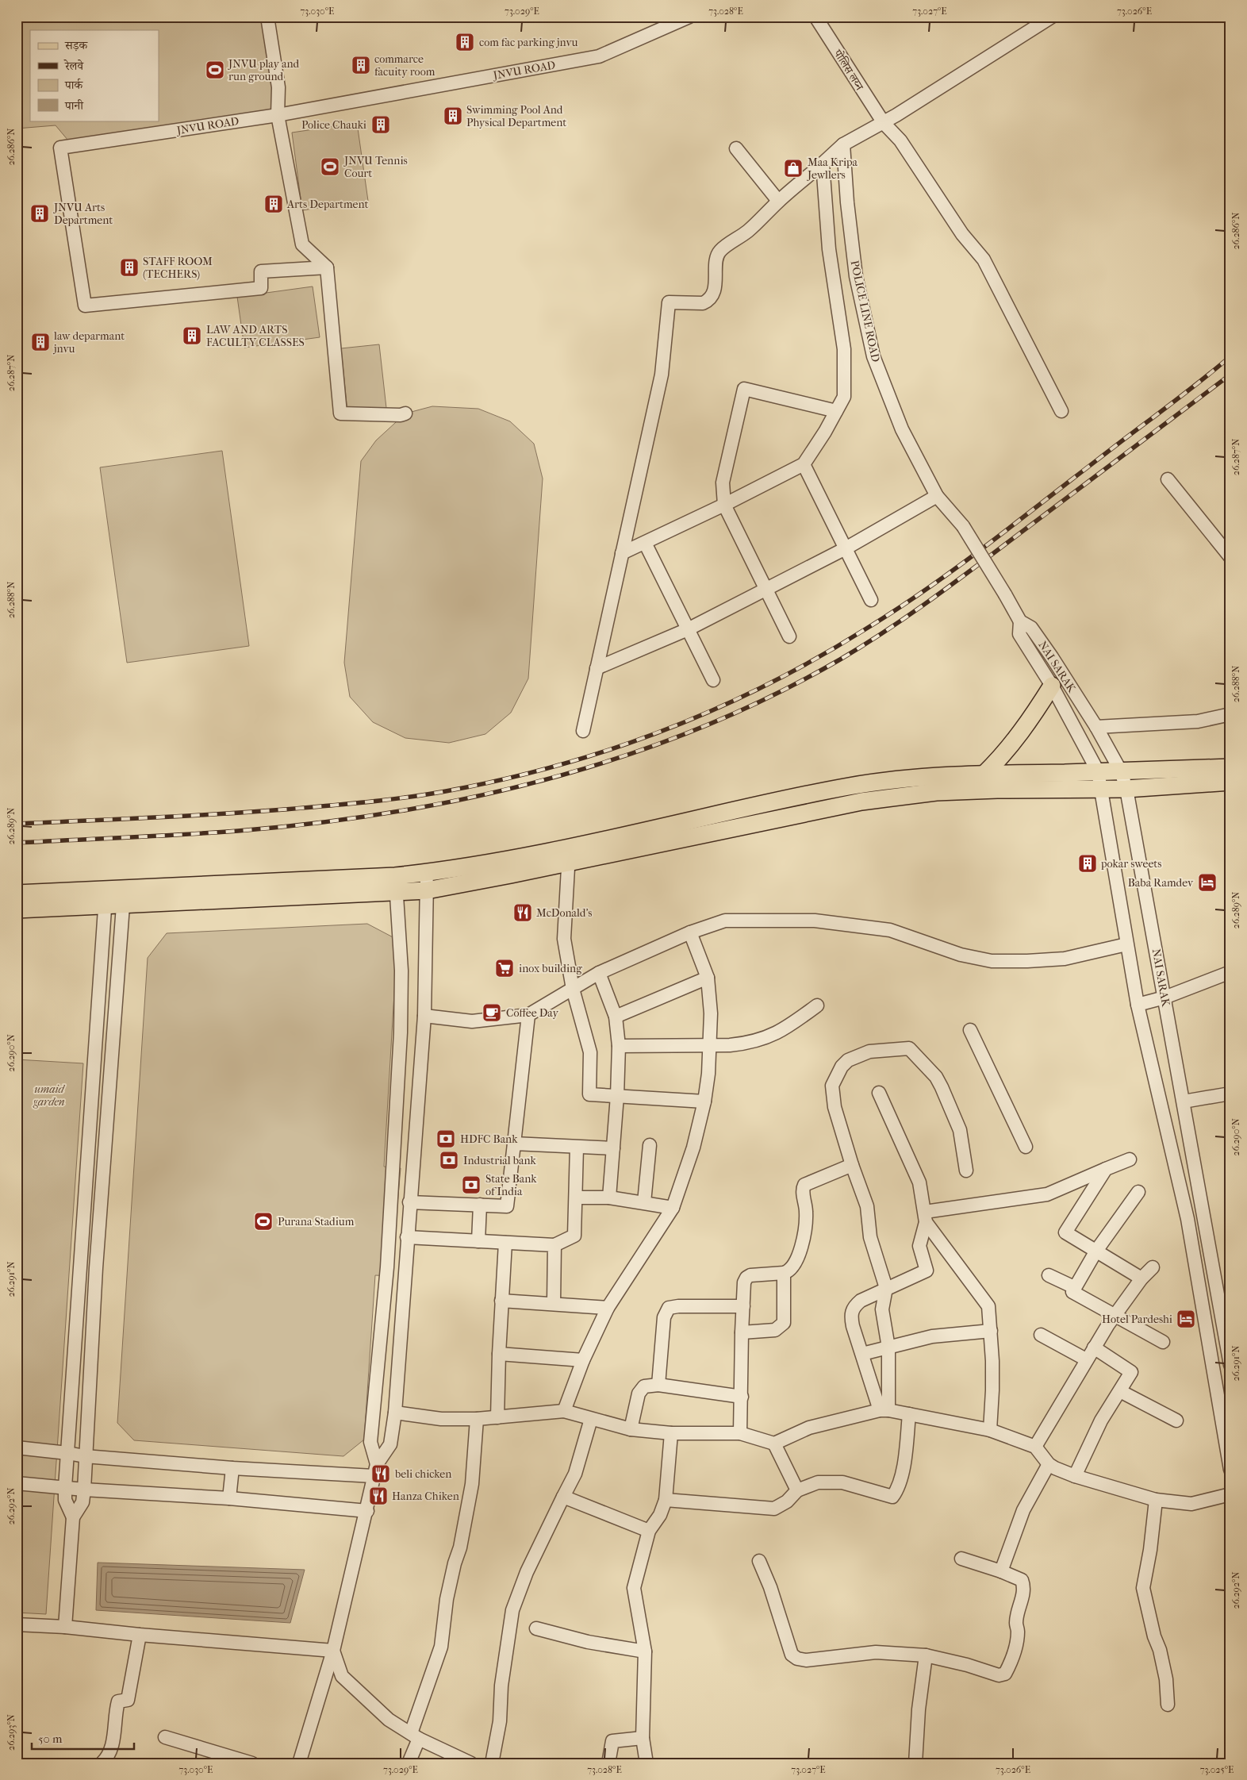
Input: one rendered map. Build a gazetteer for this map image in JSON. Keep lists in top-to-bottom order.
{
  "streets": {
    "street": [
      "JNVU ROAD",
      "पोलिस लय्न",
      "POLICE LINE ROAD",
      "NAI SARAK"
    ]
  },
  "crossings": [
    ["POLICE LINE ROAD", "NAI SARAK"]
  ],
  "parks": ["umaid garden"],
  "places": {
    "building": [
      "com fac parking jnvu",
      "commarce facuity room",
      "Swimming Pool And Physical Department",
      "Police Chauki",
      "Arts Department",
      "JNVU Arts Department",
      "STAFF ROOM (TECHERS)",
      "LAW AND ARTS FACULTY CLASSES",
      "law deparmant jnvu",
      "pokar sweets"
    ],
    "sports": ["JNVU play and run ground", "JNVU Tennis Court", "Purana Stadium"],
    "shop": ["Maa Kripa Jewllers"],
    "hotel": ["Baba Ramdev", "Hotel Pardeshi"],
    "restaurant": ["McDonald's", "beli chicken", "Hanza Chiken"],
    "supermarket": ["inox building"],
    "cafe": ["Coffee Day"],
    "bank": ["HDFC Bank", "Industrial bank", "State Bank of India"]
  },
  "legend": [
    "सड़क",
    "रेलवे",
    "पार्क",
    "पानी"
  ],
  "scale_bar": "50 m",
  "coordinates": [
    "73.030°E",
    "73.029°E",
    "73.028°E",
    "73.027°E",
    "73.026°E",
    "26.286°N",
    "26.287°N",
    "26.288°N",
    "26.289°N",
    "26.290°N",
    "26.291°N",
    "26.292°N",
    "26.293°N",
    "73.025°E"
  ]
}
